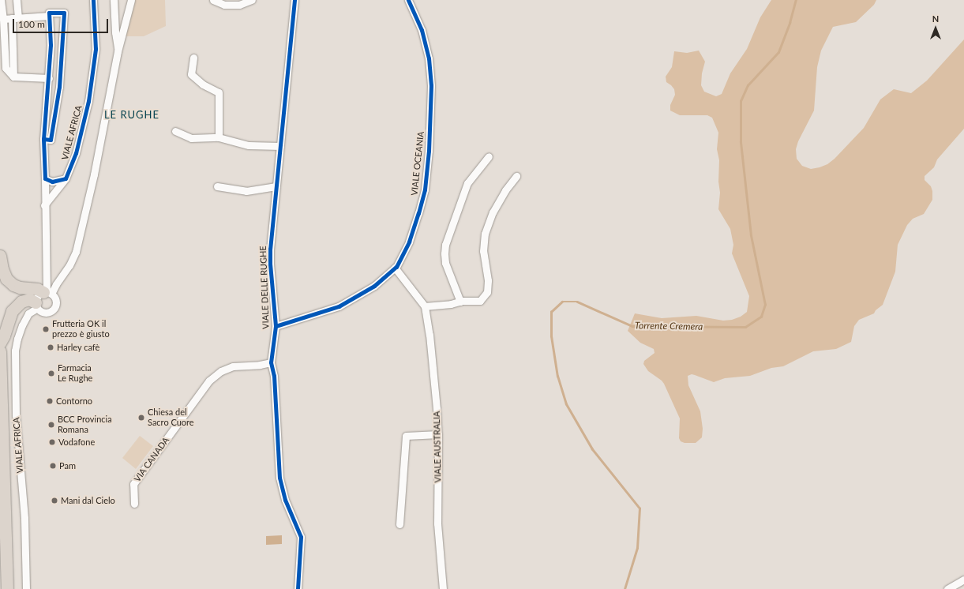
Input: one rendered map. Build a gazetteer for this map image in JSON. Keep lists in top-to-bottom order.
{
  "streets": {
    "street": [
      "VIALE AFRICA",
      "VIALE OCEANIA",
      "VIALE DELLE RUGHE",
      "VIALE AUSTRALIA",
      "VIA CANADA"
    ]
  },
  "crossings": [
    ["VIALE OCEANIA", "VIALE DELLE RUGHE"],
    ["VIALE OCEANIA", "VIALE AUSTRALIA"],
    ["VIALE DELLE RUGHE", "VIA CANADA"]
  ],
  "districts": ["LE RUGHE"],
  "water": ["Torrente Cremera"],
  "places": [
    "Frutteria OK il prezzo è giusto",
    "Harley cafè",
    "Farmacia Le Rughe",
    "Contorno",
    "Chiesa del Sacro Cuore",
    "BCC Provincia Romana",
    "Vodafone",
    "Pam",
    "Mani dal Cielo"
  ],
  "scale_bar": "100 m",
  "north": "top"
}
